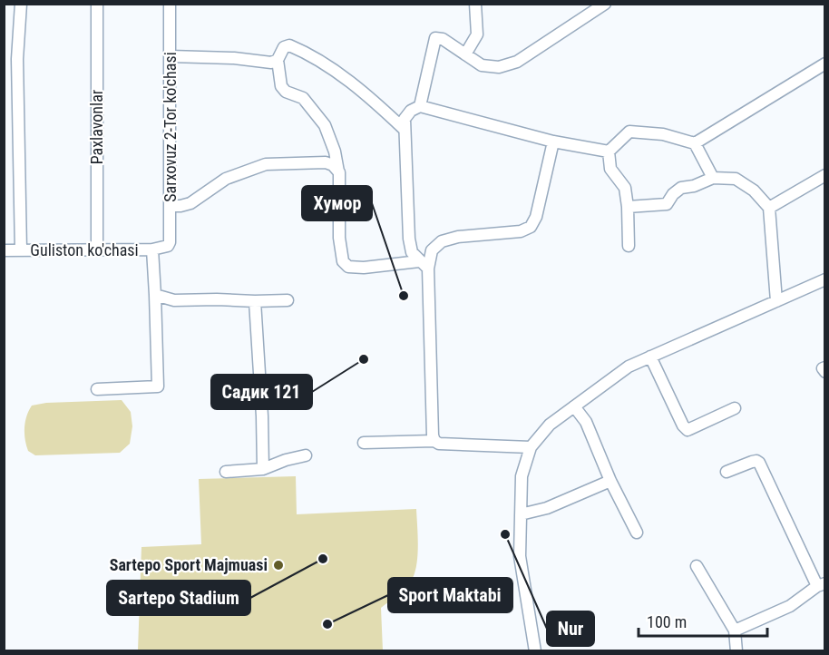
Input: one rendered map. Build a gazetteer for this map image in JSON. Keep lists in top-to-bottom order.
{
  "streets": {
    "street": ["Paxlavonlar", "Sarxovuz 2-Tor ko'chasi", "Guliston ko'chasi"]
  },
  "crossings": [
    ["Paxlavonlar", "Guliston ko'chasi"],
    ["Sarxovuz 2-Tor ko'chasi", "Guliston ko'chasi"]
  ],
  "places": [
    "Хумор",
    "Садик 121",
    "Nur",
    "Sartepo Stadium",
    "Sartepo Sport Majmuasi",
    "Sport Maktabi"
  ],
  "scale_bar": "100 m"
}
